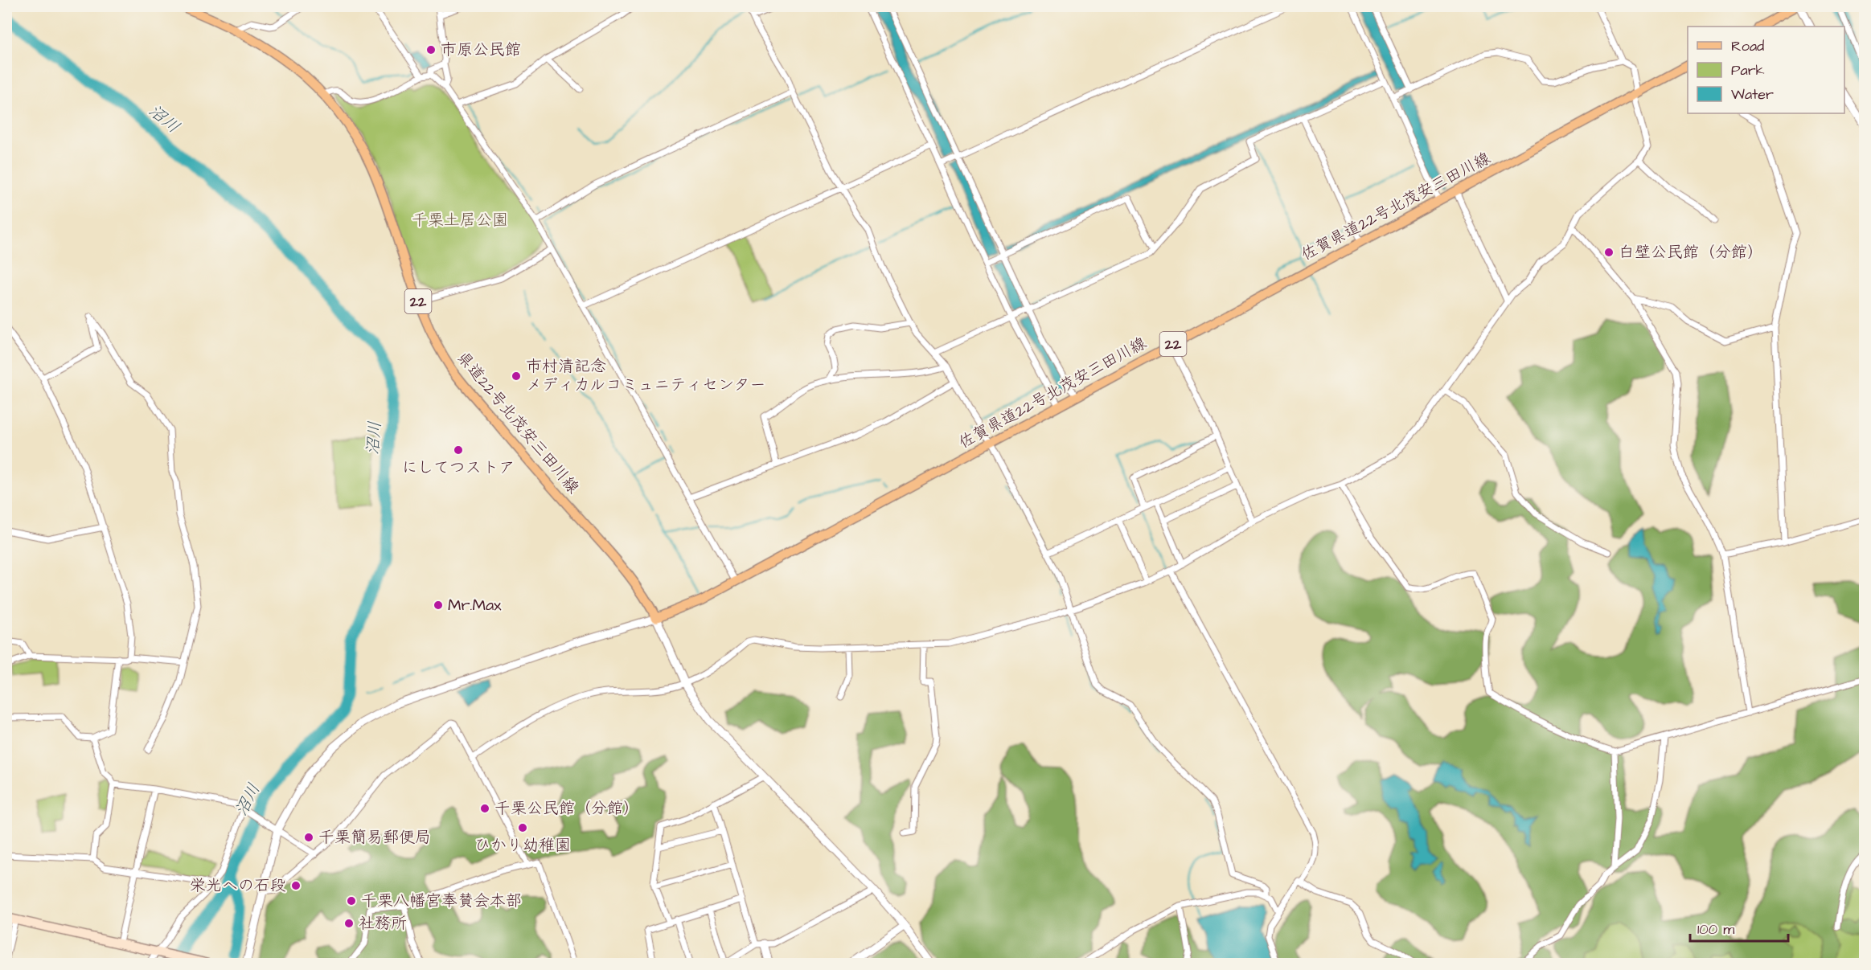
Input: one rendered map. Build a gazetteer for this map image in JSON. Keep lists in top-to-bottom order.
{
  "streets": {
    "main road": ["佐賀県道22号北茂安三田川線", "22", "県道22号北茂安三田川線"]
  },
  "crossings": [
    ["佐賀県道22号北茂安三田川線", "県道22号北茂安三田川線"]
  ],
  "water": ["沼川"],
  "parks": ["千栗土居公園"],
  "places": [
    "市原公民館",
    "白壁公民館（分館）",
    "市村清記念 メディカルコミュニティセンター",
    "にしてつストア",
    "Mr.Max",
    "千栗公民館（分館）",
    "ひかり幼稚園",
    "千栗簡易郵便局",
    "栄光への石段",
    "千栗八幡宮奉賛会本部",
    "社務所"
  ],
  "legend": ["Road", "Park", "Water"],
  "scale_bar": "100 m"
}
